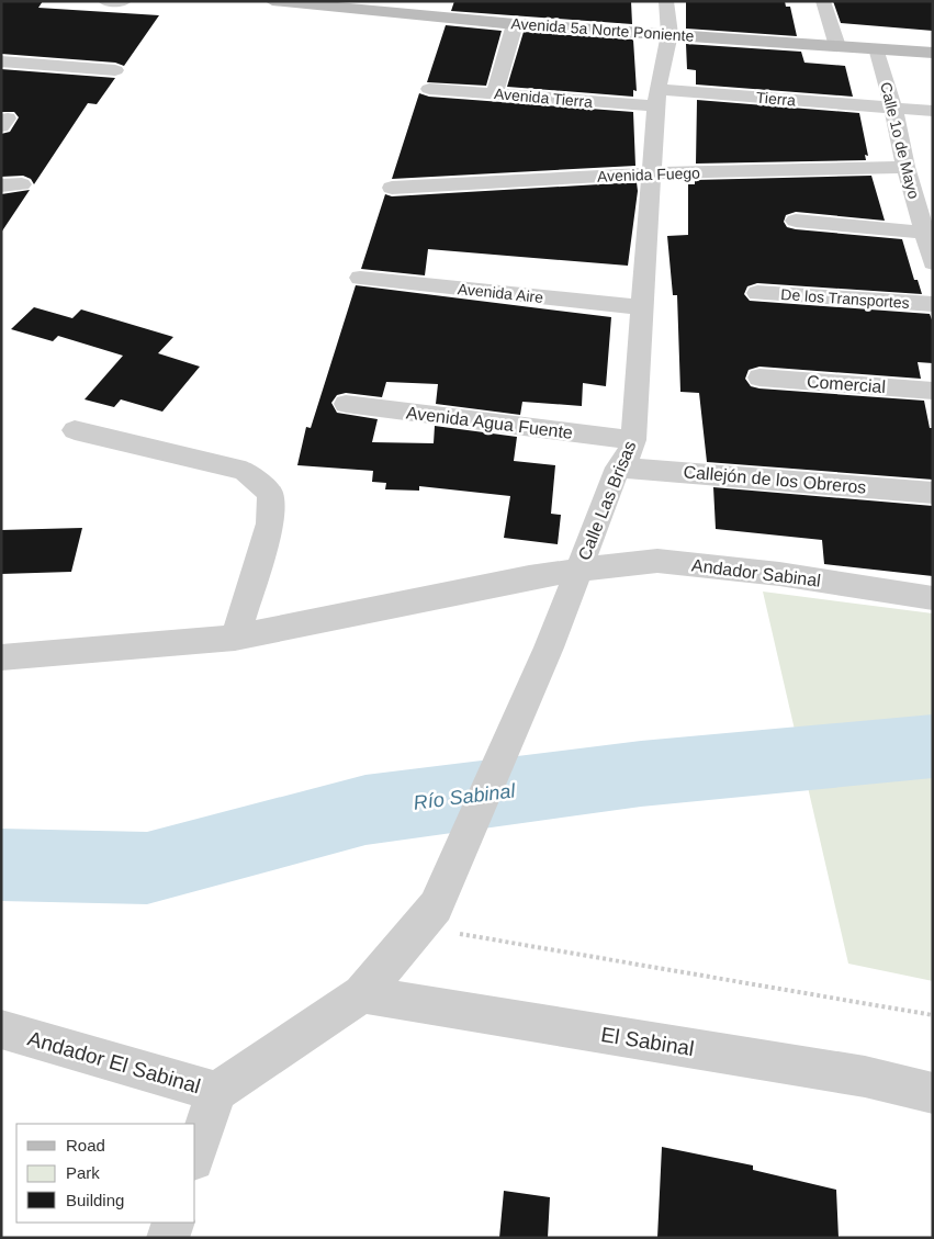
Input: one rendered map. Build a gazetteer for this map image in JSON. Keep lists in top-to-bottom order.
{
  "streets": {
    "main road": ["Avenida 5a Norte Poniente"],
    "street": [
      "Avenida Tierra",
      "Tierra",
      "Calle 1o de Mayo",
      "Avenida Fuego",
      "Avenida Aire",
      "De los Transportes",
      "Comercial",
      "Avenida Agua Fuente",
      "Callejón de los Obreros",
      "Calle Las Brisas",
      "Andador Sabinal",
      "El Sabinal",
      "Andador El Sabinal"
    ]
  },
  "crossings": [
    ["Avenida 5a Norte Poniente", "Calle 1o de Mayo"],
    ["Avenida 5a Norte Poniente", "Calle Las Brisas"],
    ["Avenida Tierra", "Tierra"],
    ["Avenida Tierra", "Calle Las Brisas"],
    ["Tierra", "Calle 1o de Mayo"],
    ["Tierra", "Calle Las Brisas"],
    ["Calle 1o de Mayo", "Avenida Fuego"],
    ["Avenida Fuego", "Calle Las Brisas"],
    ["Avenida Aire", "Calle Las Brisas"],
    ["Avenida Agua Fuente", "Calle Las Brisas"],
    ["Callejón de los Obreros", "Calle Las Brisas"],
    ["Calle Las Brisas", "Andador Sabinal"],
    ["Calle Las Brisas", "Andador El Sabinal"],
    ["El Sabinal", "Andador El Sabinal"]
  ],
  "water": ["Río Sabinal"],
  "legend": ["Road", "Park", "Building"]
}
